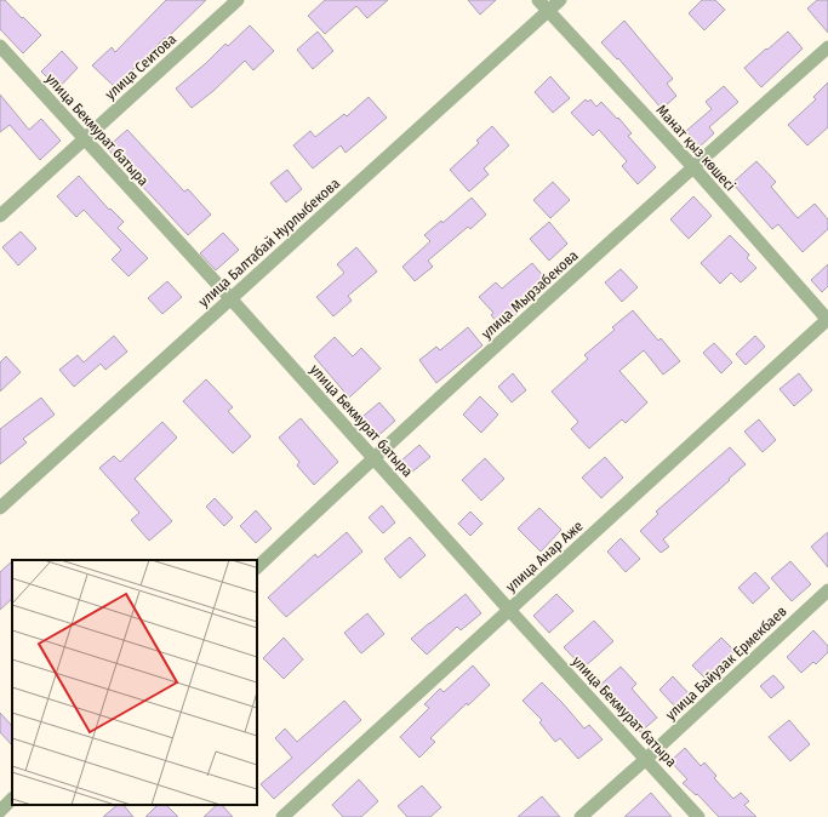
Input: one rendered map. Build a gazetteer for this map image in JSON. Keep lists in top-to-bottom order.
{
  "streets": {
    "street": [
      "улица Сеитова",
      "улица Бекмурат батыра",
      "Манат қыз көшесі",
      "улица Балтабай Нурлыбекова",
      "улица Мырзабекова",
      "улица Анар Аже",
      "улица Байузак Ермекбаев"
    ]
  },
  "crossings": [
    ["улица Сеитова", "улица Бекмурат батыра"],
    ["улица Бекмурат батыра", "улица Балтабай Нурлыбекова"],
    ["улица Бекмурат батыра", "улица Мырзабекова"],
    ["улица Бекмурат батыра", "улица Анар Аже"],
    ["улица Бекмурат батыра", "улица Байузак Ермекбаев"],
    ["Манат қыз көшесі", "улица Балтабай Нурлыбекова"],
    ["Манат қыз көшесі", "улица Мырзабекова"],
    ["Манат қыз көшесі", "улица Анар Аже"]
  ]
}
